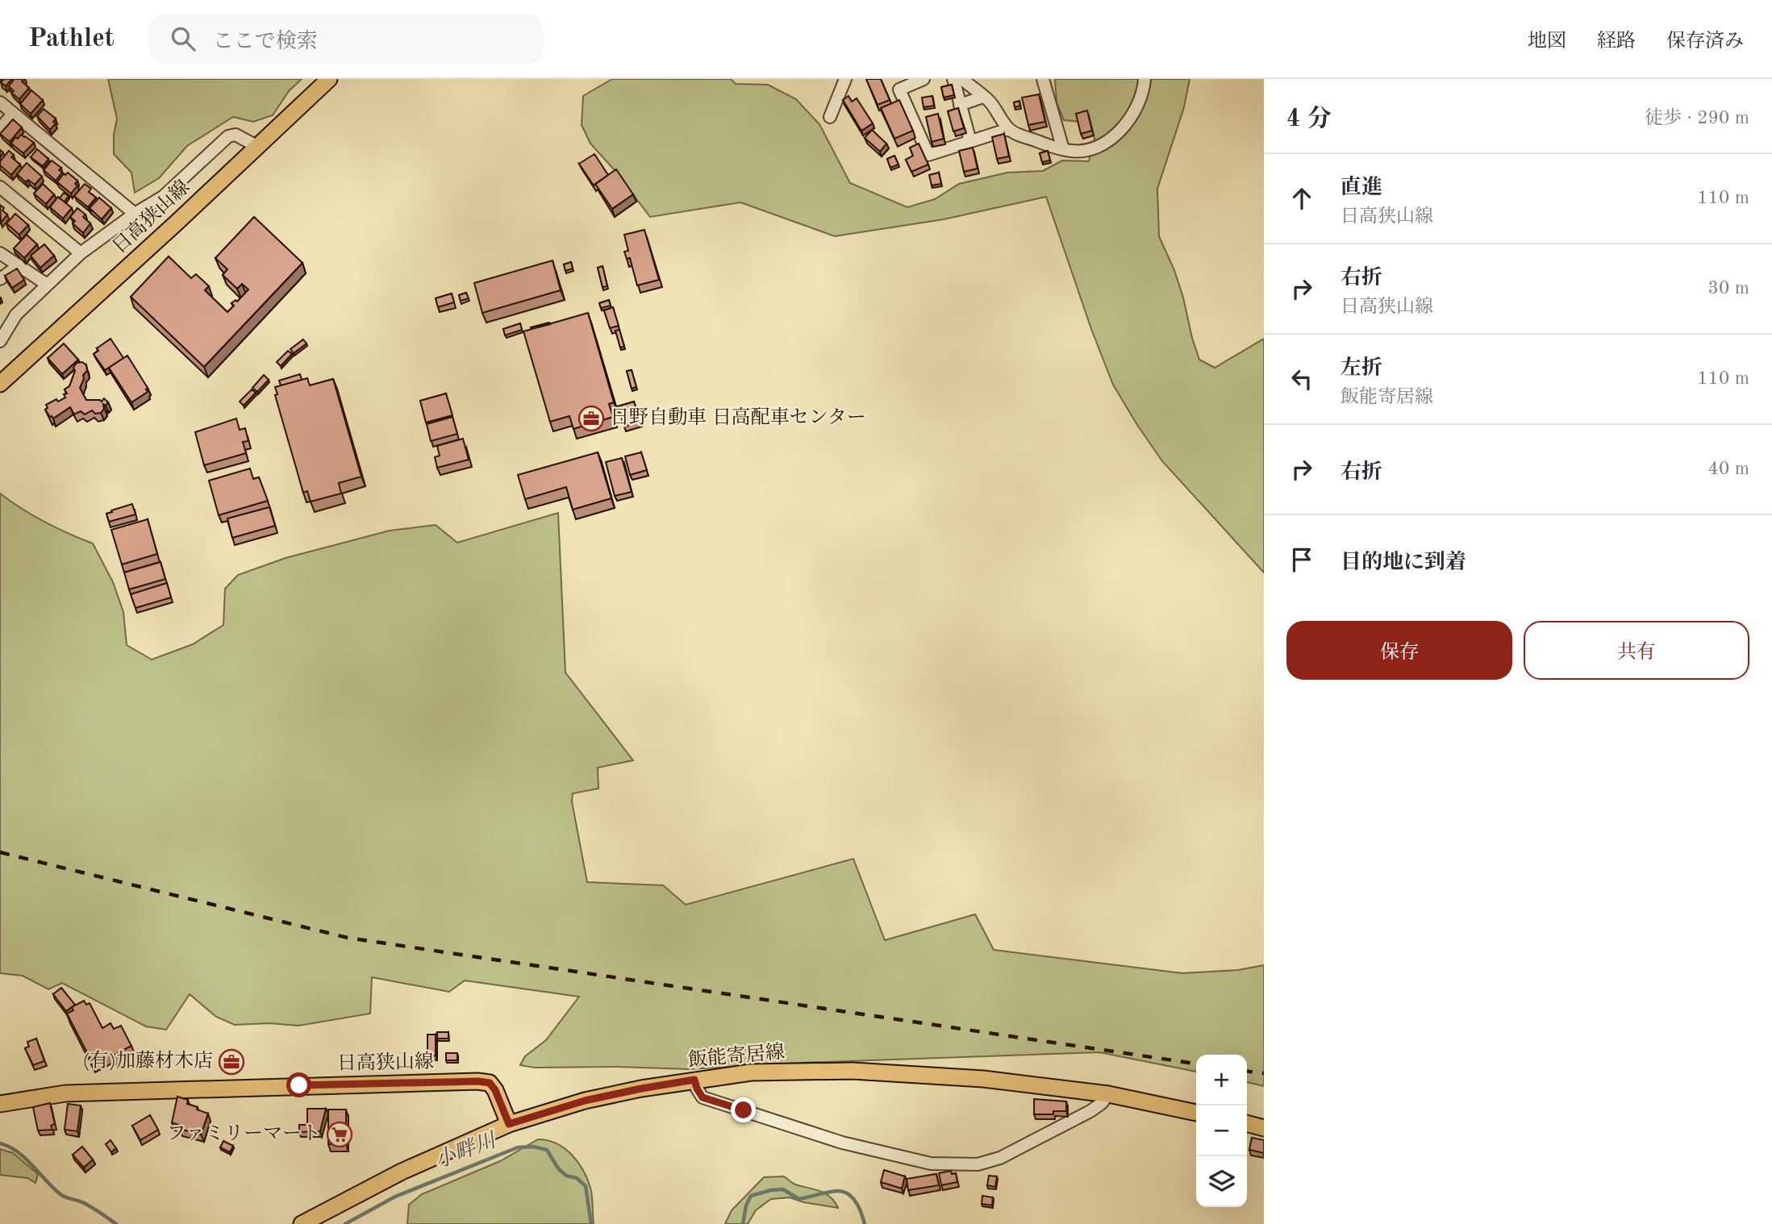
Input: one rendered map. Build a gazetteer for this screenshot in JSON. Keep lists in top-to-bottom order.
{
  "streets": {
    "main road": ["日高狭山線", "飯能寄居線"]
  },
  "crossings": [
    ["日高狭山線", "飯能寄居線"]
  ],
  "water": ["小畔川"],
  "places": {
    "office": ["日野自動車 日高配車センター", "(有)加藤材木店"],
    "supermarket": ["ファミリーマート"]
  },
  "page": {
    "header": "Pathlet",
    "search": "ここで検索",
    "nav": ["地図", "経路", "保存済み"],
    "heading": ["4 分", "徒歩 · 290 m"],
    "list": [
      ["直進", "日高狭山線", "110 m"],
      ["右折", "日高狭山線", "30 m"],
      ["左折", "飯能寄居線", "110 m"],
      ["右折", "40 m"],
      "目的地に到着"
    ],
    "buttons": ["保存", "共有"],
    "map_buttons": ["+", "−"]
  }
}
